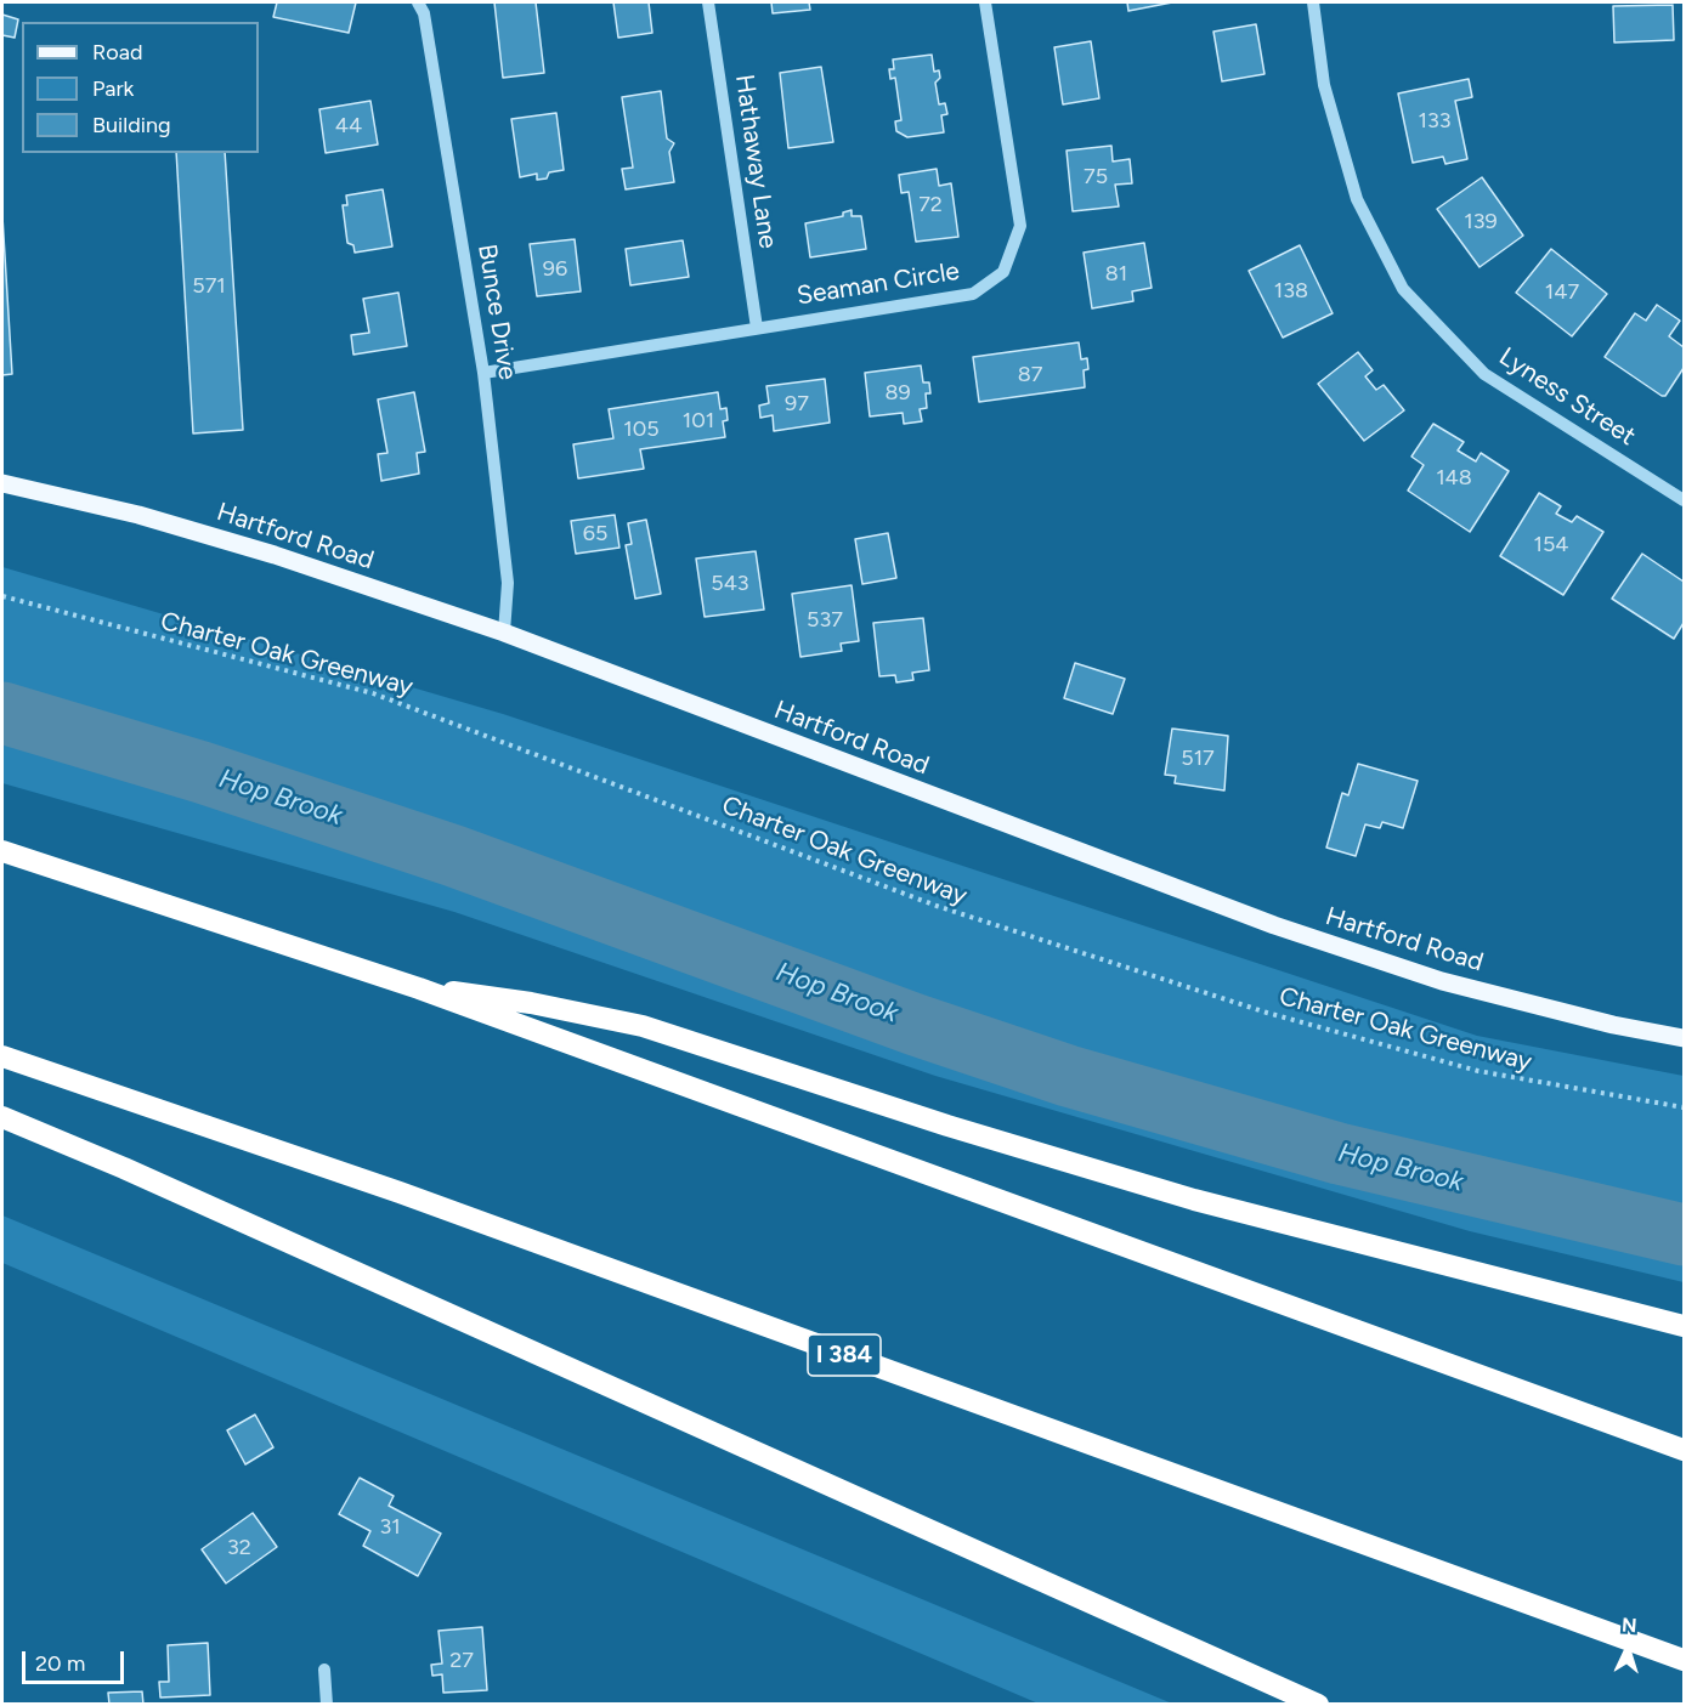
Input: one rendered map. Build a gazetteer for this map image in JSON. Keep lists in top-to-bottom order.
{
  "streets": {
    "highway": ["I 384"],
    "main road": ["Hartford Road"],
    "street": [
      "Hathaway Lane",
      "Seaman Circle",
      "Bunce Drive",
      "Lyness Street"
    ],
    "path": ["Charter Oak Greenway"]
  },
  "crossings": [
    ["Hathaway Lane", "Seaman Circle"],
    ["Seaman Circle", "Bunce Drive"],
    ["Bunce Drive", "Hartford Road"]
  ],
  "water": ["Hop Brook"],
  "house_numbers": [
    "133",
    "44",
    "75",
    "72",
    "139",
    "96",
    "81",
    "571",
    "138",
    "147",
    "87",
    "89",
    "97",
    "101",
    "105",
    "148",
    "65",
    "154",
    "543",
    "537",
    "517",
    "31",
    "32",
    "27"
  ],
  "legend": ["Road", "Park", "Building"],
  "scale_bar": "20 m",
  "north": "top"
}
